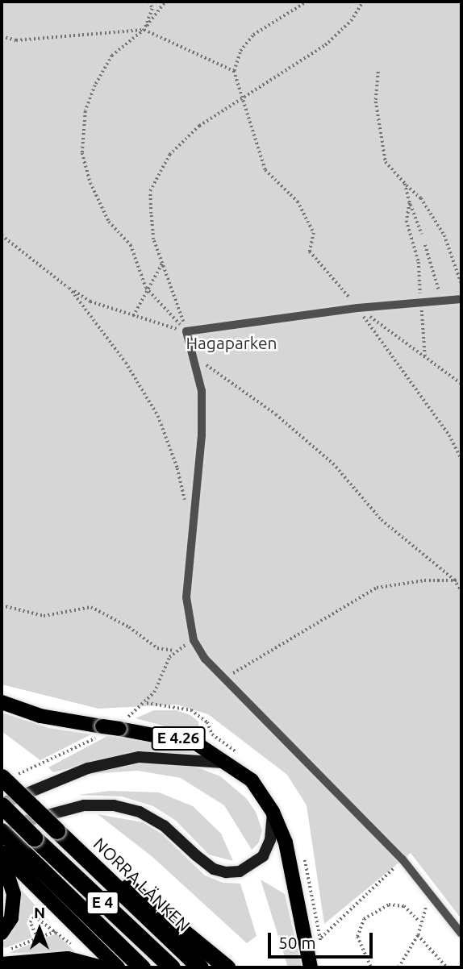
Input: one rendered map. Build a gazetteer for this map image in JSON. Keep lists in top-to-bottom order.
{
  "streets": {
    "highway": ["NORRA LÄNKEN", "E 4"],
    "main road": ["E 4.26"]
  },
  "parks": ["Hagaparken"],
  "scale_bar": "50 m",
  "north": "top"
}
